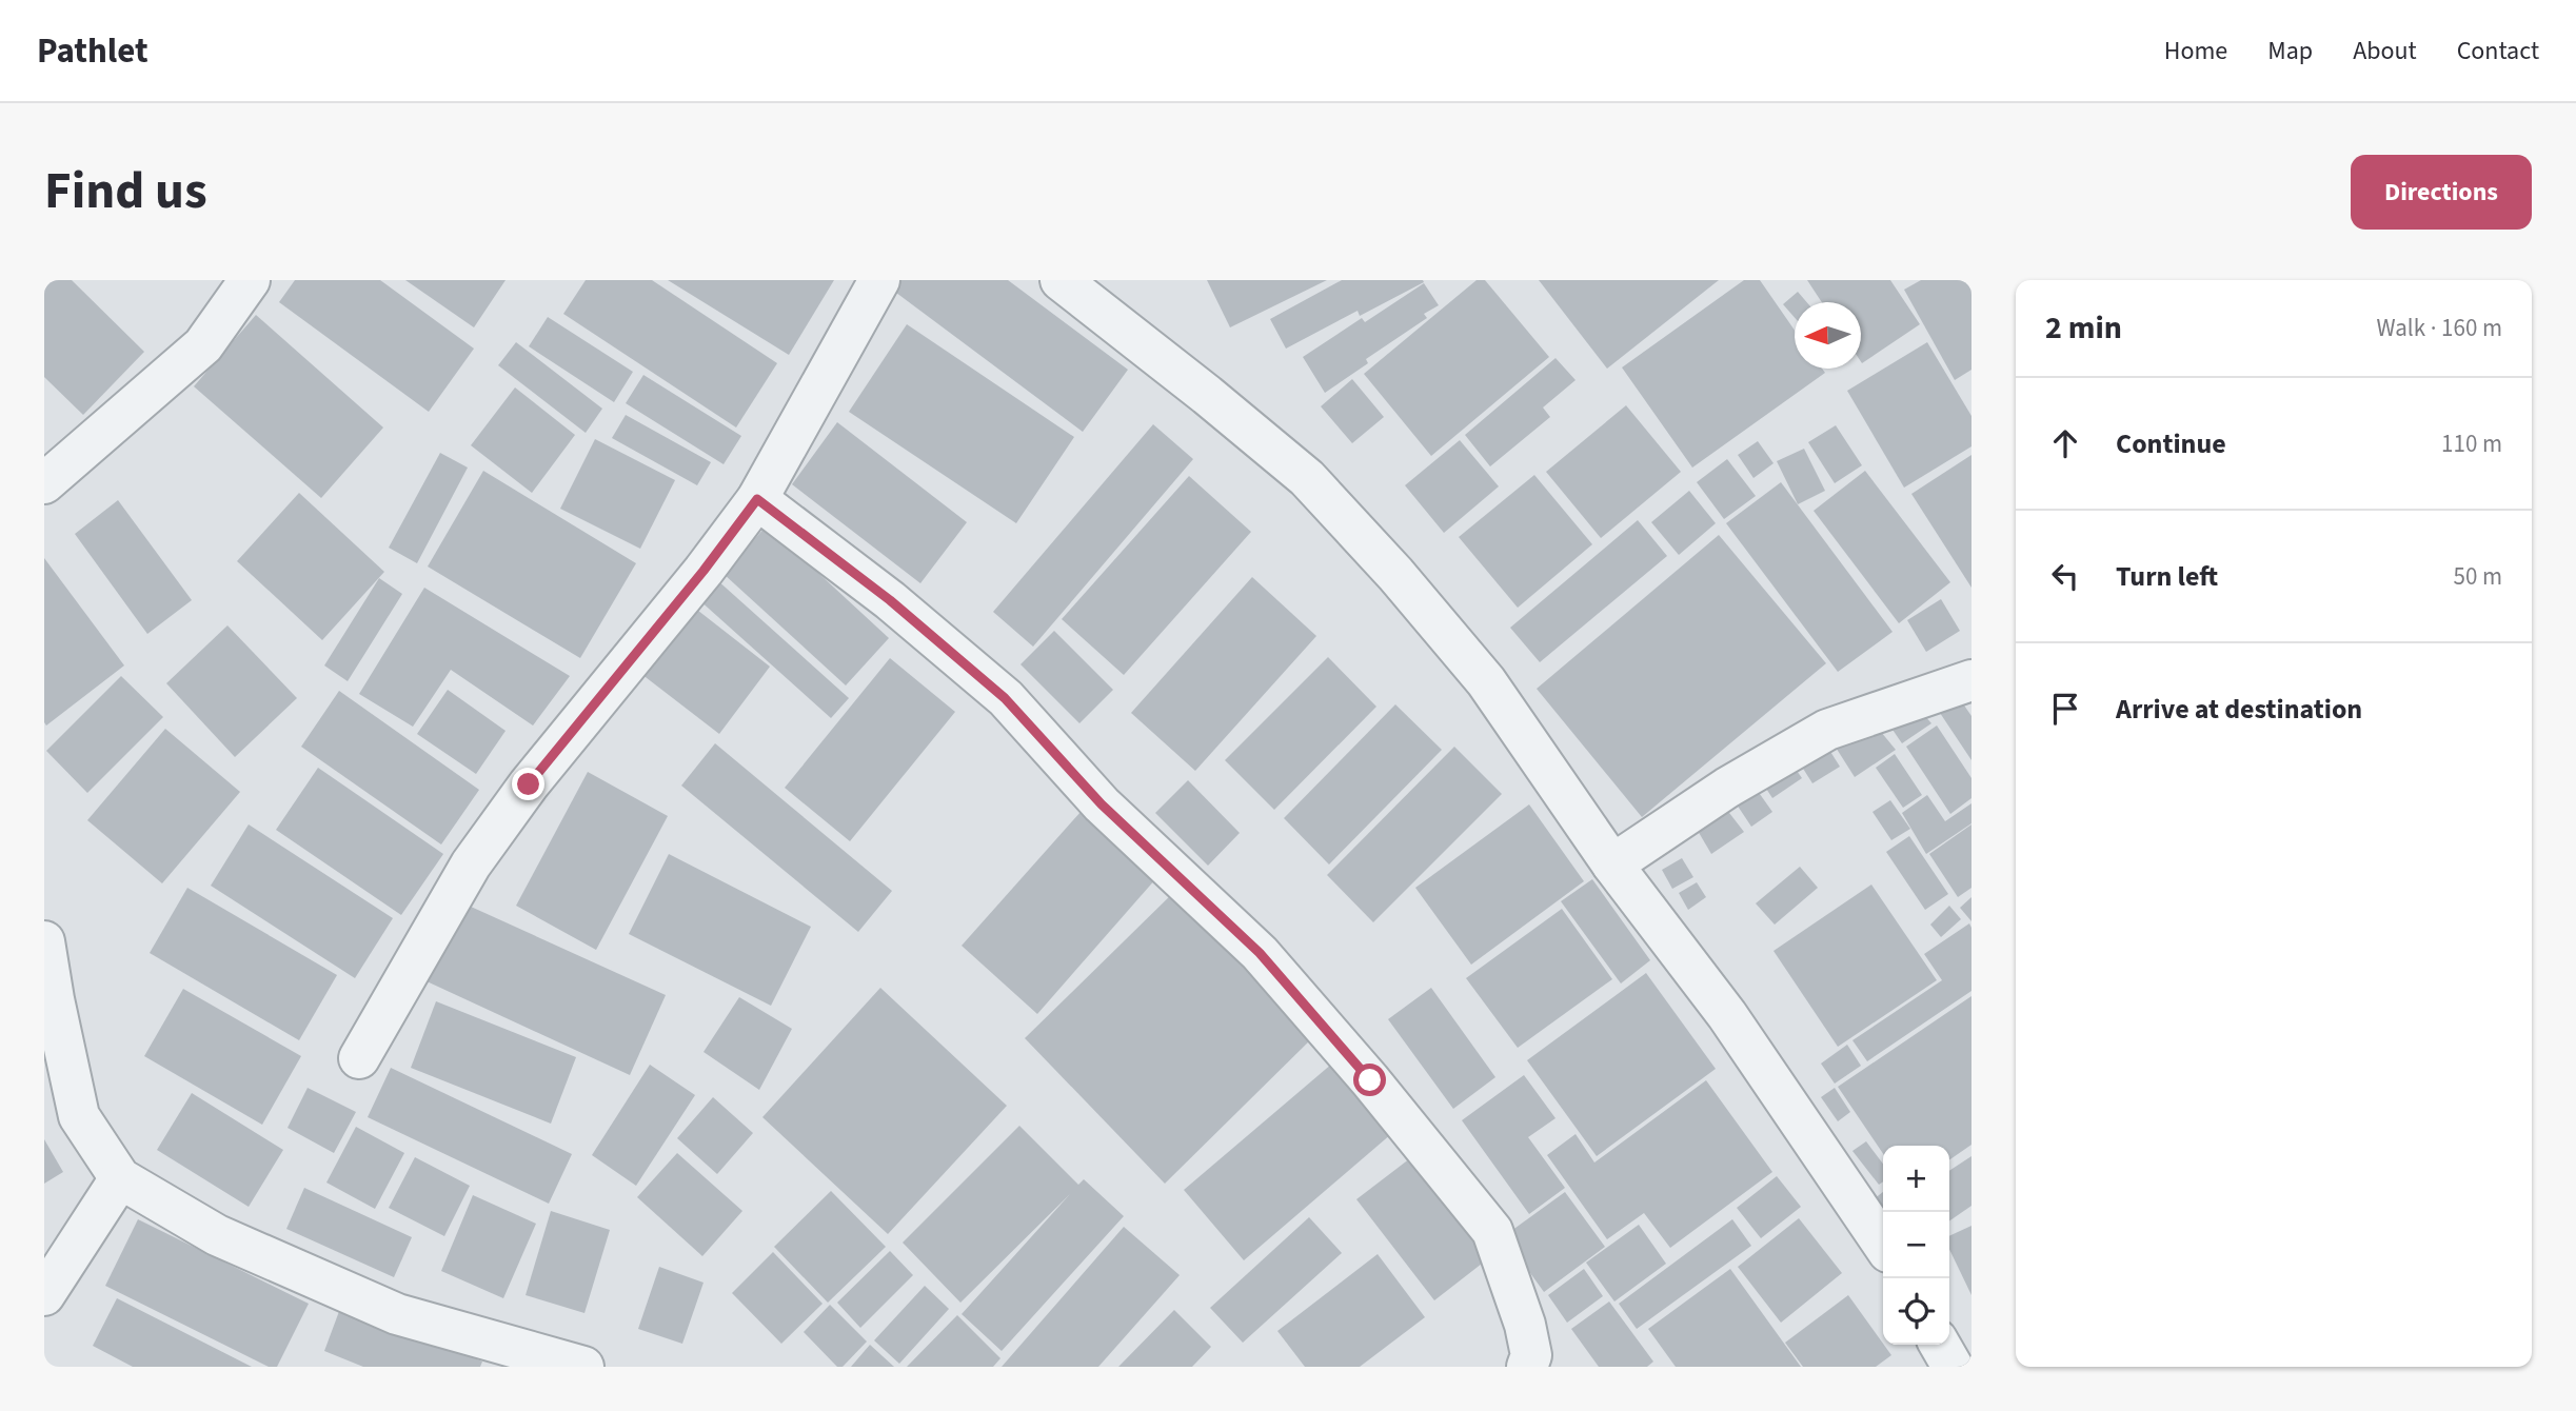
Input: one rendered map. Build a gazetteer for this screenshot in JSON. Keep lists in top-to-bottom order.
{
  "north": "left",
  "page": {
    "header": "Pathlet",
    "nav": [
      "Home",
      "Map",
      "About",
      "Contact"
    ],
    "title": "Find us",
    "buttons": "Directions",
    "heading": ["2 min", "Walk · 160 m"],
    "list": [
      ["Continue", "110 m"],
      ["Turn left", "50 m"],
      "Arrive at destination"
    ],
    "map_buttons": ["+", "−"]
  }
}
